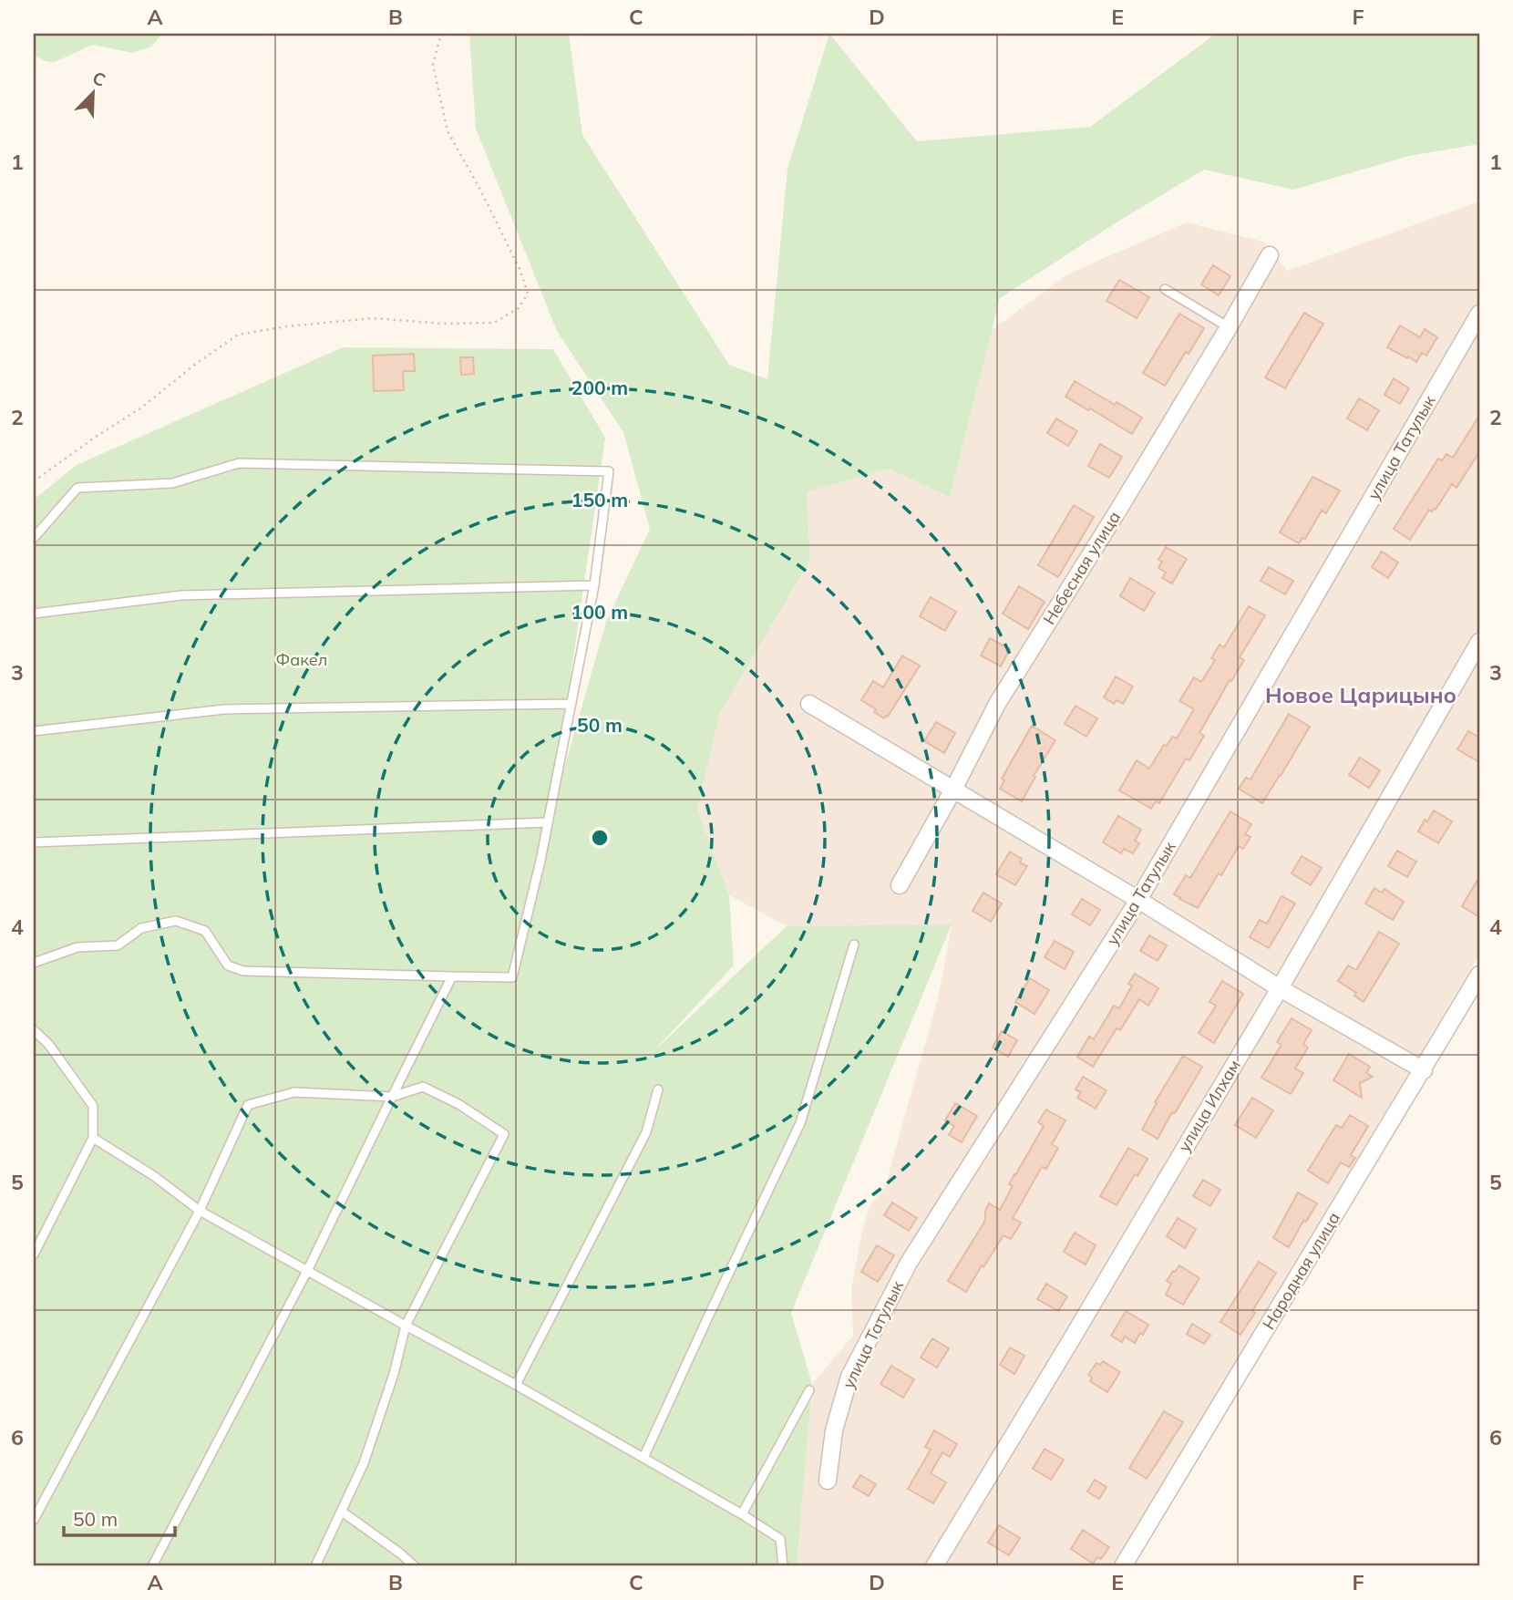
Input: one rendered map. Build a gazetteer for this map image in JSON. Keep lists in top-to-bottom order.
{
  "streets": {
    "street": [
      "улица Татулык",
      "Небесная улица",
      "улица Илхам",
      "Народная улица"
    ]
  },
  "districts": ["Новое Царицыно"],
  "parks": ["Факел"],
  "scale_bar": "50 m",
  "north": "top right",
  "grid": {
    "columns": [
      "A",
      "B",
      "C",
      "D",
      "E",
      "F"
    ],
    "rows": [
      "1",
      "2",
      "3",
      "4",
      "5",
      "6"
    ]
  },
  "rings": [
    "200 m",
    "150 m",
    "100 m",
    "50 m"
  ]
}
